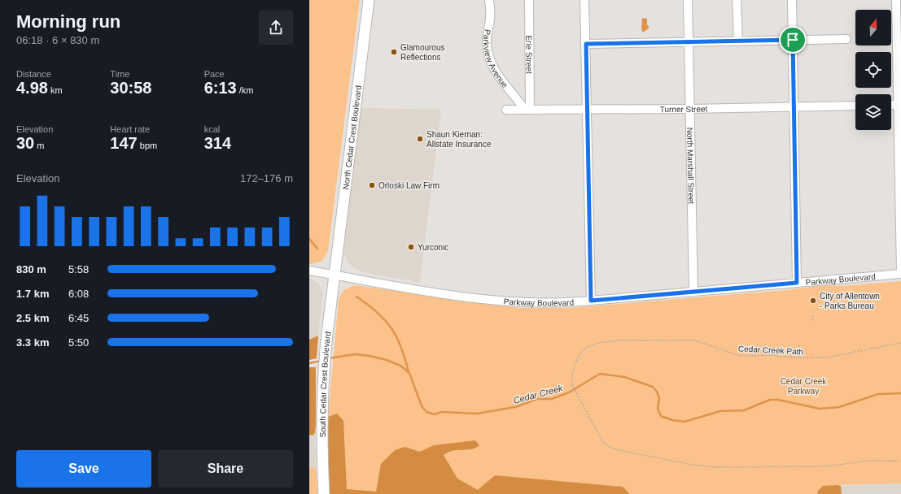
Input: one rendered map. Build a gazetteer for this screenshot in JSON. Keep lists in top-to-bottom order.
{
  "streets": {
    "main road": ["North Cedar Crest Boulevard", "South Cedar Crest Boulevard"],
    "street": [
      "Erie Street",
      "Parkview Avenue",
      "Turner Street",
      "North Marshall Street",
      "Parkway Boulevard"
    ],
    "path": ["Cedar Creek Path"]
  },
  "crossings": [
    ["Erie Street", "Parkview Avenue"],
    ["Erie Street", "Turner Street"],
    ["Parkview Avenue", "Turner Street"],
    ["Turner Street", "North Marshall Street"],
    ["North Cedar Crest Boulevard", "Parkway Boulevard"],
    ["North Cedar Crest Boulevard", "South Cedar Crest Boulevard"],
    ["North Marshall Street", "Parkway Boulevard"],
    ["Parkway Boulevard", "South Cedar Crest Boulevard"]
  ],
  "water": ["Cedar Creek"],
  "parks": ["Cedar Creek Parkway"],
  "places": [
    "Glamourous Reflections",
    "Shaun Kiernan: Allstate Insurance",
    "Orloski Law Firm",
    "Yurconic",
    "City of Allentown - Parks Bureau"
  ],
  "north": "top",
  "page": {
    "heading": ["Morning run", "06:18 · 6 × 830 m"],
    "stats": [
      ["Distance", "4.98 km"],
      ["Time", "30:58"],
      ["Pace", "6:13 /km"],
      ["Elevation", "30 m"],
      ["Heart rate", "147 bpm"],
      ["kcal", "314"]
    ],
    "chart": ["Elevation", "172–176 m"],
    "list": [
      {
        "name": "830 m",
        "note": "5:58"
      },
      {
        "name": "1.7 km",
        "note": "6:08"
      },
      {
        "name": "2.5 km",
        "note": "6:45"
      },
      {
        "name": "3.3 km",
        "note": "5:50"
      }
    ],
    "buttons": ["Save", "Share"]
  }
}
